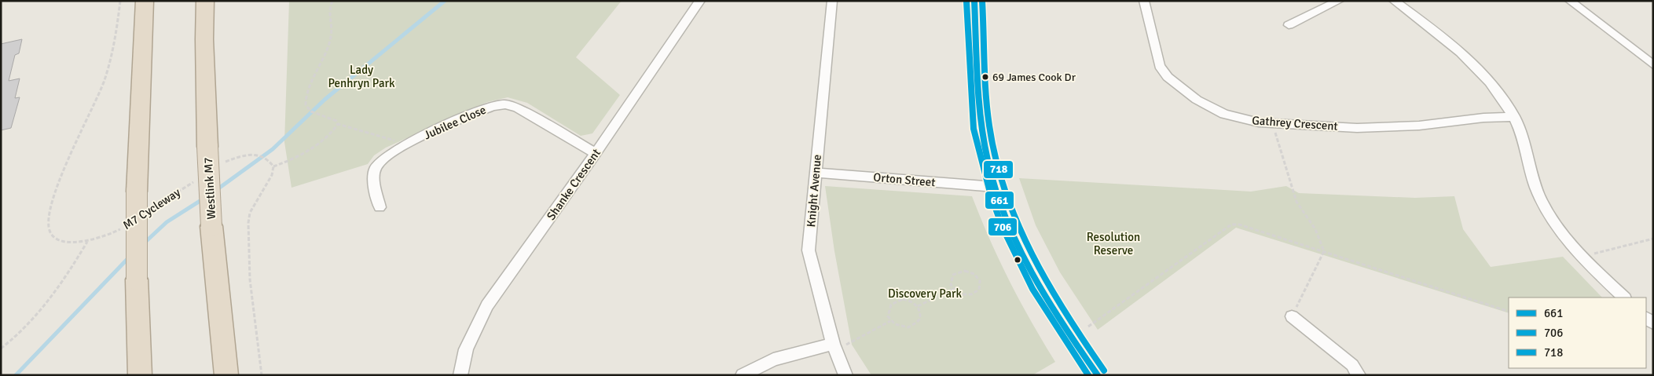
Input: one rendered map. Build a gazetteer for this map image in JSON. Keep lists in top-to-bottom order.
{
  "streets": {
    "highway": ["Westlink M7"],
    "street": [
      "Jubilee Close",
      "Gathrey Crescent",
      "Orton Street",
      "Shanke Crescent",
      "Knight Avenue"
    ],
    "path": ["M7 Cycleway"]
  },
  "crossings": [
    ["Jubilee Close", "Shanke Crescent"],
    ["Orton Street", "Knight Avenue"]
  ],
  "parks": ["Lady Penhryn Park", "Resolution Reserve", "Discovery Park"],
  "places": ["69 James Cook Dr"],
  "lines": ["transit line 661", "transit line 718", "transit line 706"],
  "legend": ["661", "706", "718"]
}
